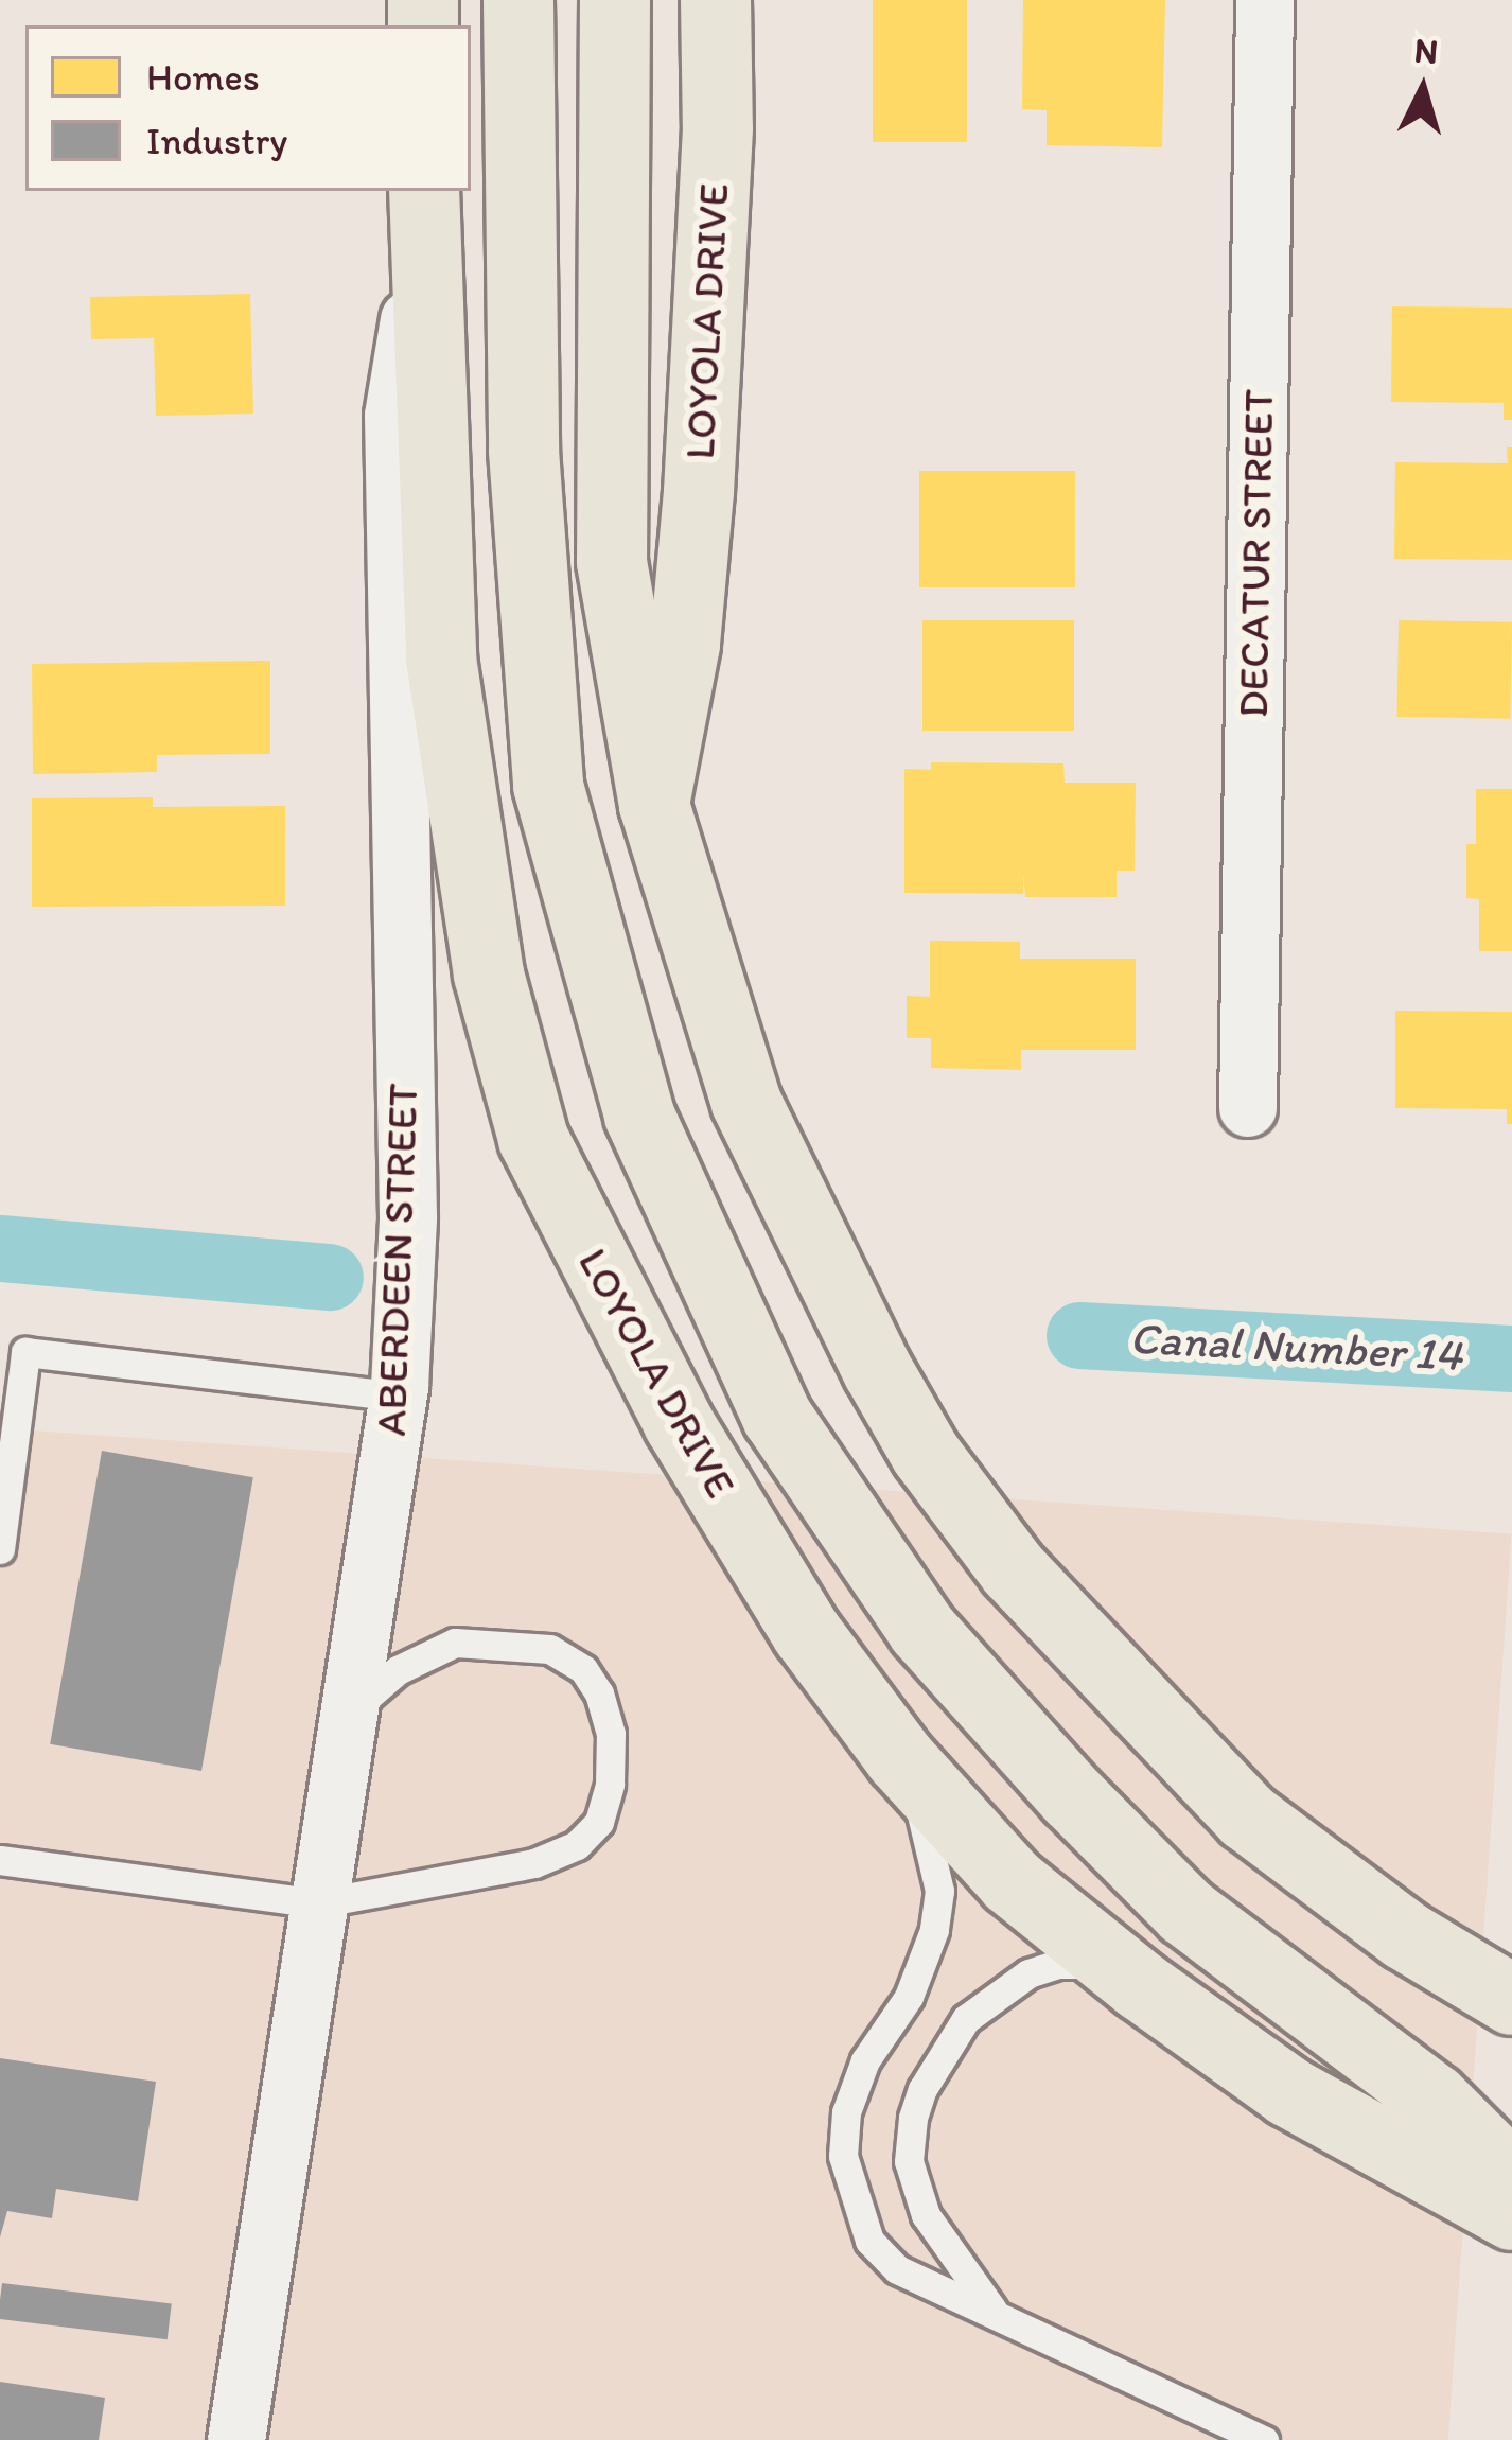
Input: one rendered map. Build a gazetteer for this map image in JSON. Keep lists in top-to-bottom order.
{
  "streets": {
    "main road": ["LOYOLA DRIVE"],
    "street": ["DECATUR STREET", "ABERDEEN STREET"]
  },
  "crossings": [
    ["LOYOLA DRIVE", "ABERDEEN STREET"]
  ],
  "water": ["Canal Number 14"],
  "legend": ["Homes", "Industry"],
  "north": "top"
}
